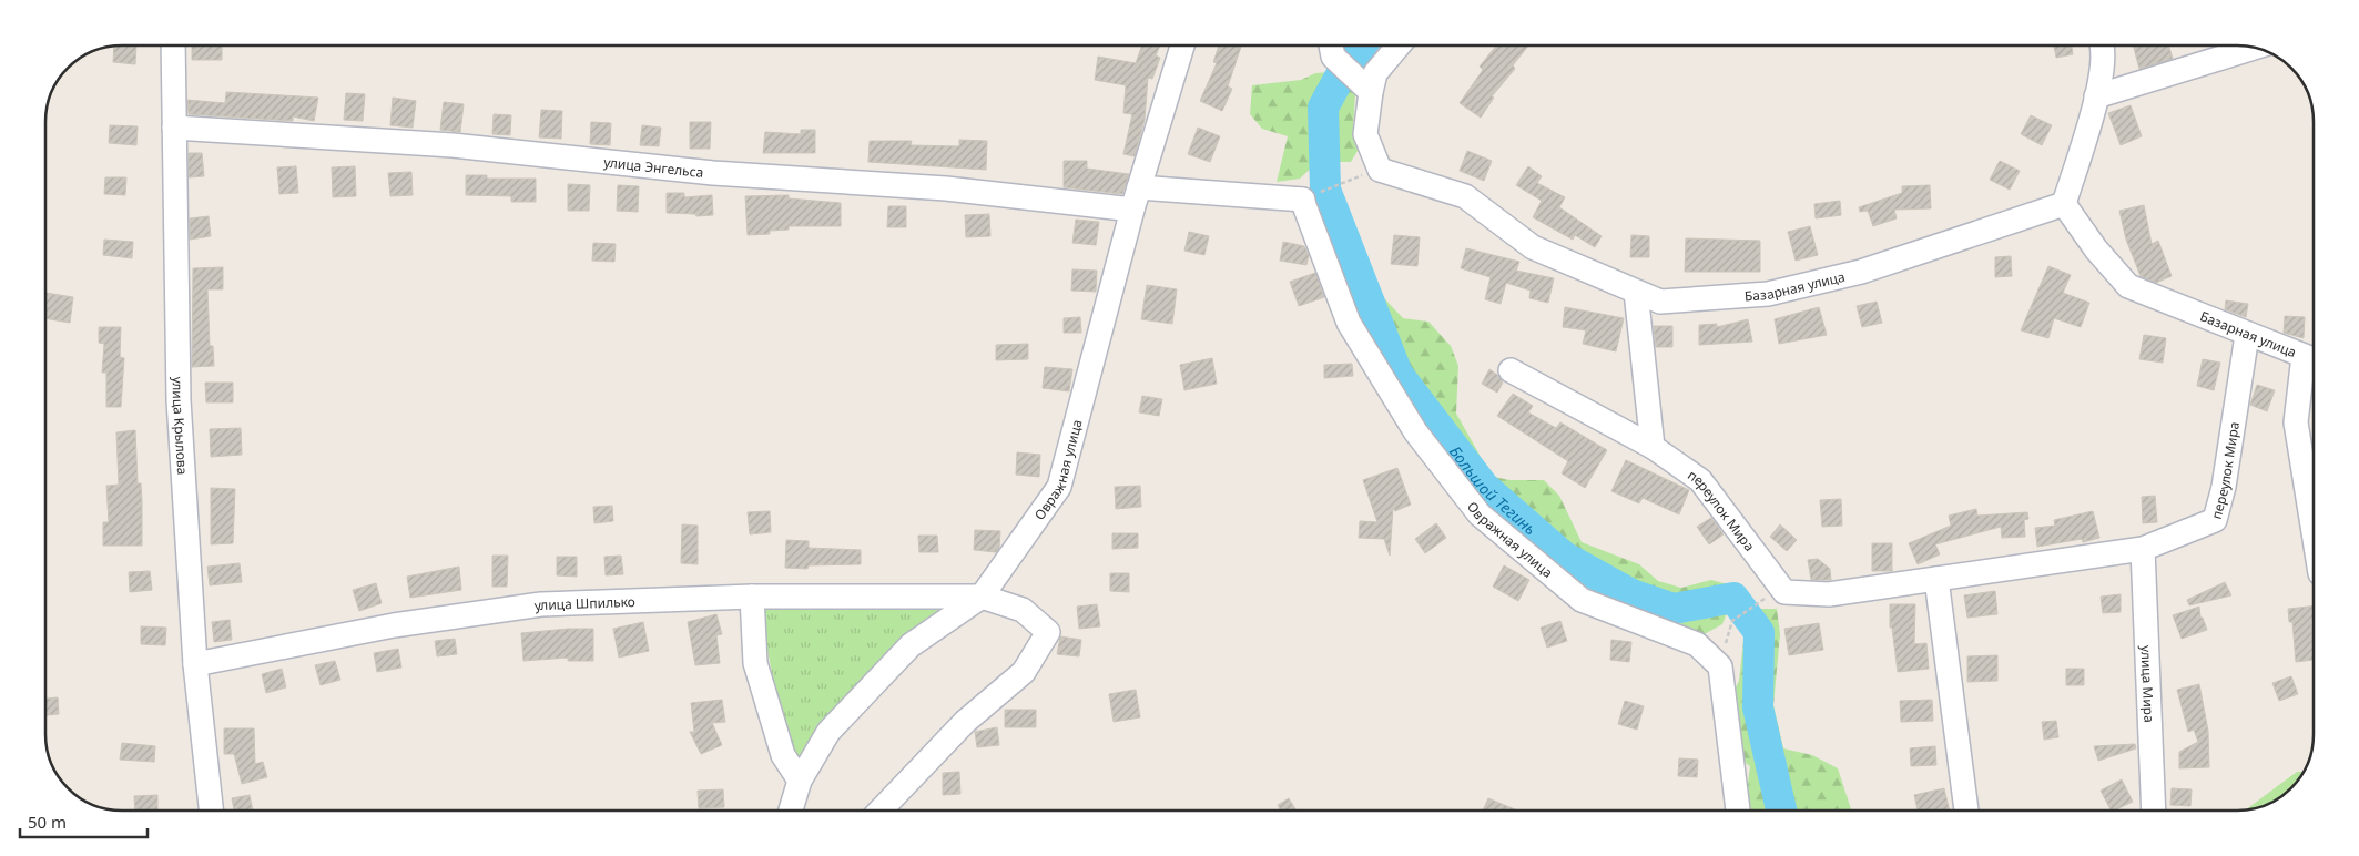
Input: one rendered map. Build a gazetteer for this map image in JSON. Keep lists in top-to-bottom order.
{
  "streets": {
    "street": [
      "улица Энгельса",
      "Базарная улица",
      "улица Крылова",
      "Овражная улица",
      "переулок Мира",
      "улица Шпилько",
      "улица Мира"
    ]
  },
  "crossings": [
    ["улица Энгельса", "улица Крылова"],
    ["улица Энгельса", "Овражная улица"],
    ["Базарная улица", "переулок Мира"],
    ["улица Крылова", "улица Шпилько"],
    ["Овражная улица", "улица Шпилько"],
    ["переулок Мира", "улица Мира"]
  ],
  "water": ["Большой Тегинь"],
  "scale_bar": "50 m"
}
